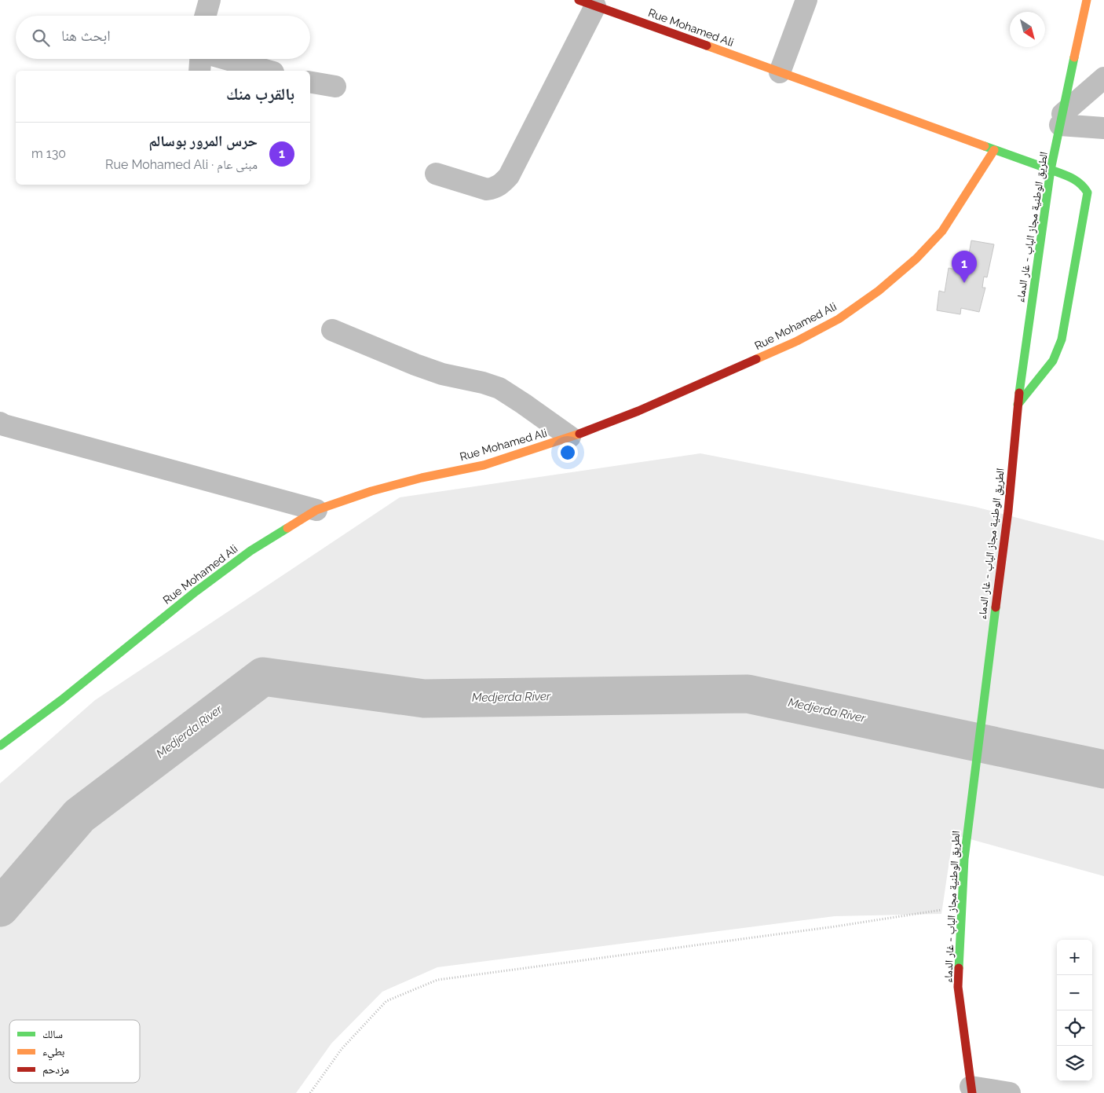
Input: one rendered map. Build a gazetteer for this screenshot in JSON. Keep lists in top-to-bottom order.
{
  "streets": {
    "main road": ["Rue Mohamed Ali", "الطريق الوطنية مجاز الباب - غار الدماء"]
  },
  "crossings": [
    ["Rue Mohamed Ali", "الطريق الوطنية مجاز الباب - غار الدماء"]
  ],
  "water": ["Medjerda River"],
  "legend": ["سالك", "بطيء", "مزدحم"],
  "north": "bottom right",
  "page": {
    "search": "ابحث هنا",
    "heading": "بالقرب منك",
    "list": [
      {
        "mark": "1",
        "name": "حرس المرور بوسالم",
        "note": "مبنى عام · Rue Mohamed Ali",
        "value": "130 m"
      }
    ],
    "pins": "1",
    "map_buttons": ["+", "−"]
  }
}
